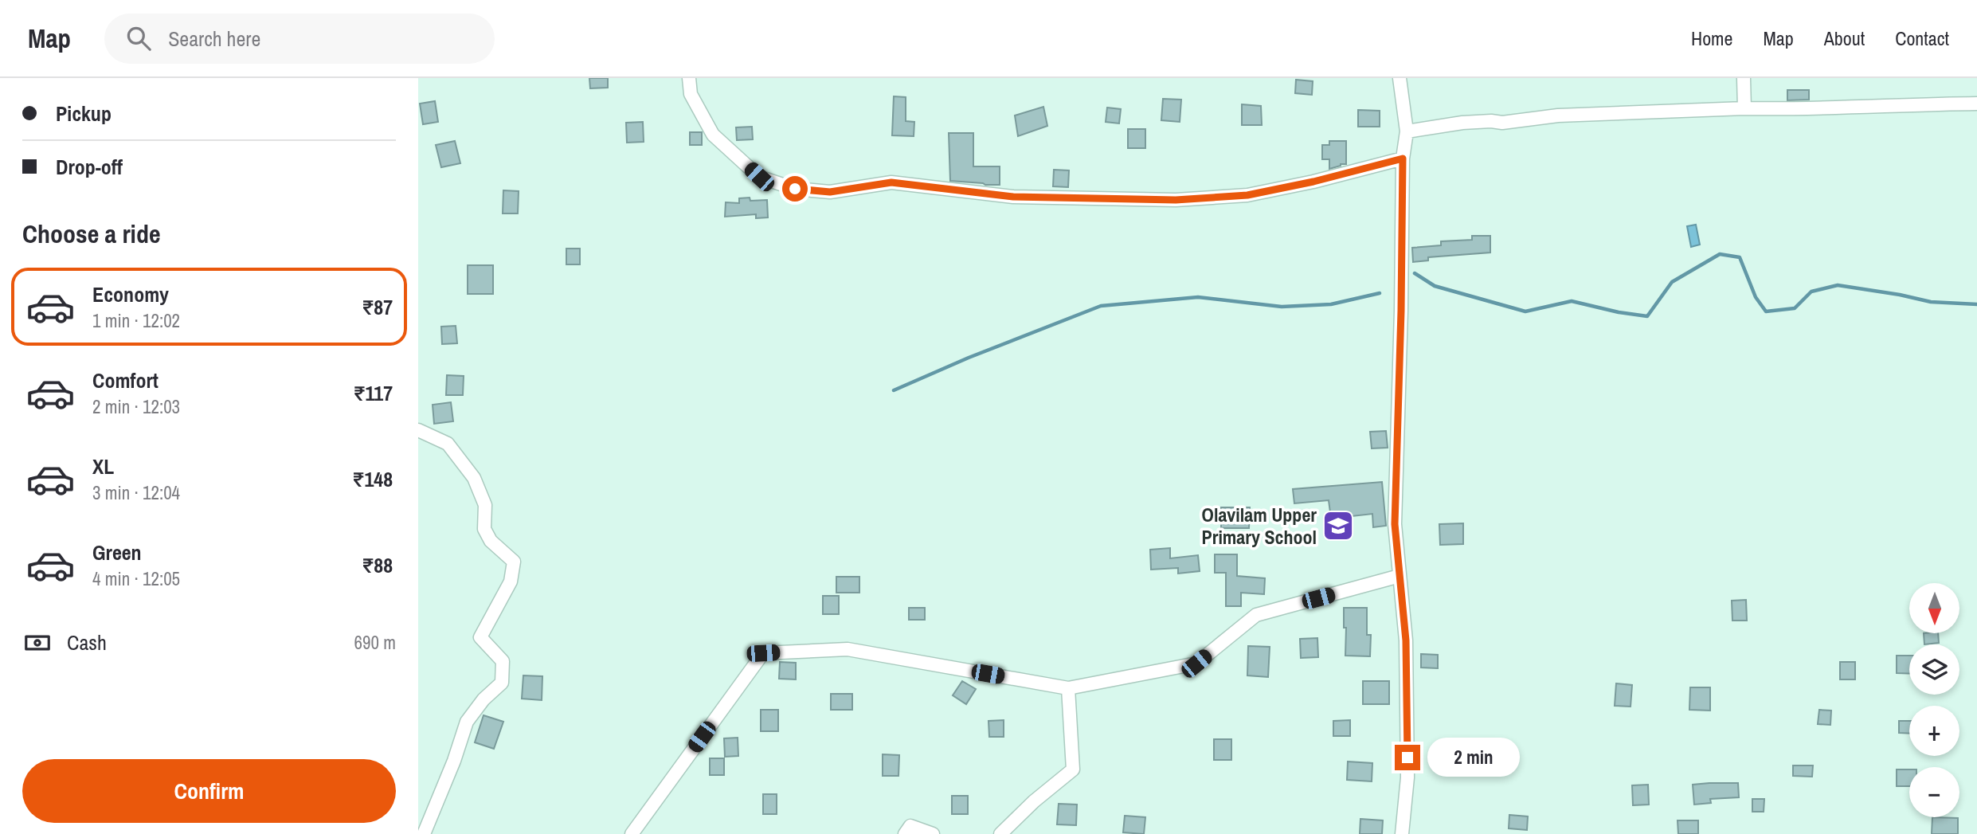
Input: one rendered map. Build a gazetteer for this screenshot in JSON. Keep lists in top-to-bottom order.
{
  "places": {
    "school or university": ["Olavilam Upper Primary School"]
  },
  "north": "bottom",
  "page": {
    "header": "Map",
    "search": "Search here",
    "nav": [
      "Home",
      "Map",
      "About",
      "Contact"
    ],
    "banner": ["Pickup", "Drop-off"],
    "heading": "Choose a ride",
    "list": [
      {
        "name": "Economy",
        "note": "1 min · 12:02",
        "value": "₹87"
      },
      {
        "name": "Comfort",
        "note": "2 min · 12:03",
        "value": "₹117"
      },
      {
        "name": "XL",
        "note": "3 min · 12:04",
        "value": "₹148"
      },
      {
        "name": "Green",
        "note": "4 min · 12:05",
        "value": "₹88"
      }
    ],
    "map_buttons": ["+", "−"],
    "pay": ["Cash", "690 m"],
    "bubble": "2 min",
    "buttons": "Confirm"
  }
}
